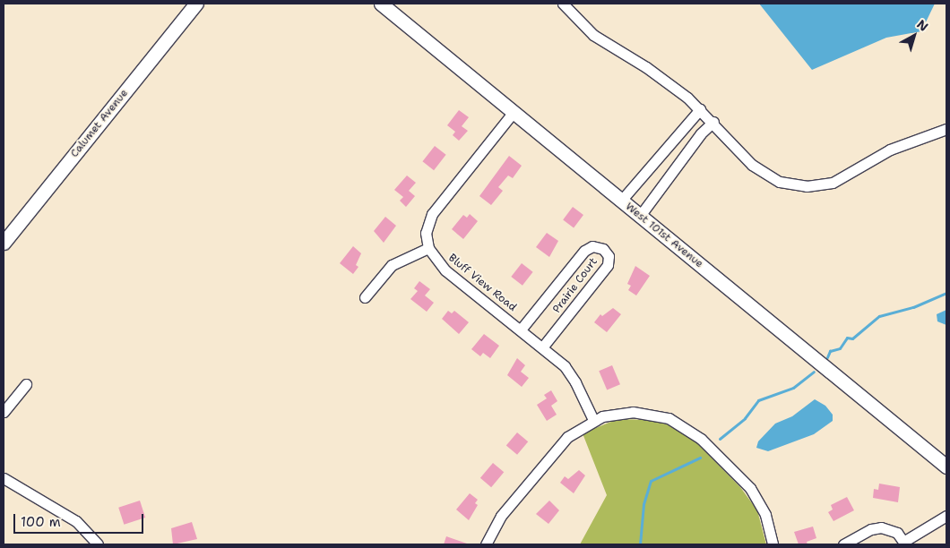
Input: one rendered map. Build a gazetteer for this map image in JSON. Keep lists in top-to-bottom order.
{
  "streets": {
    "street": [
      "Calumet Avenue",
      "West 101st Avenue",
      "Bluff View Road",
      "Prairie Court"
    ]
  },
  "crossings": [
    ["Bluff View Road", "Prairie Court"]
  ],
  "scale_bar": "100 m",
  "north": "top right"
}
